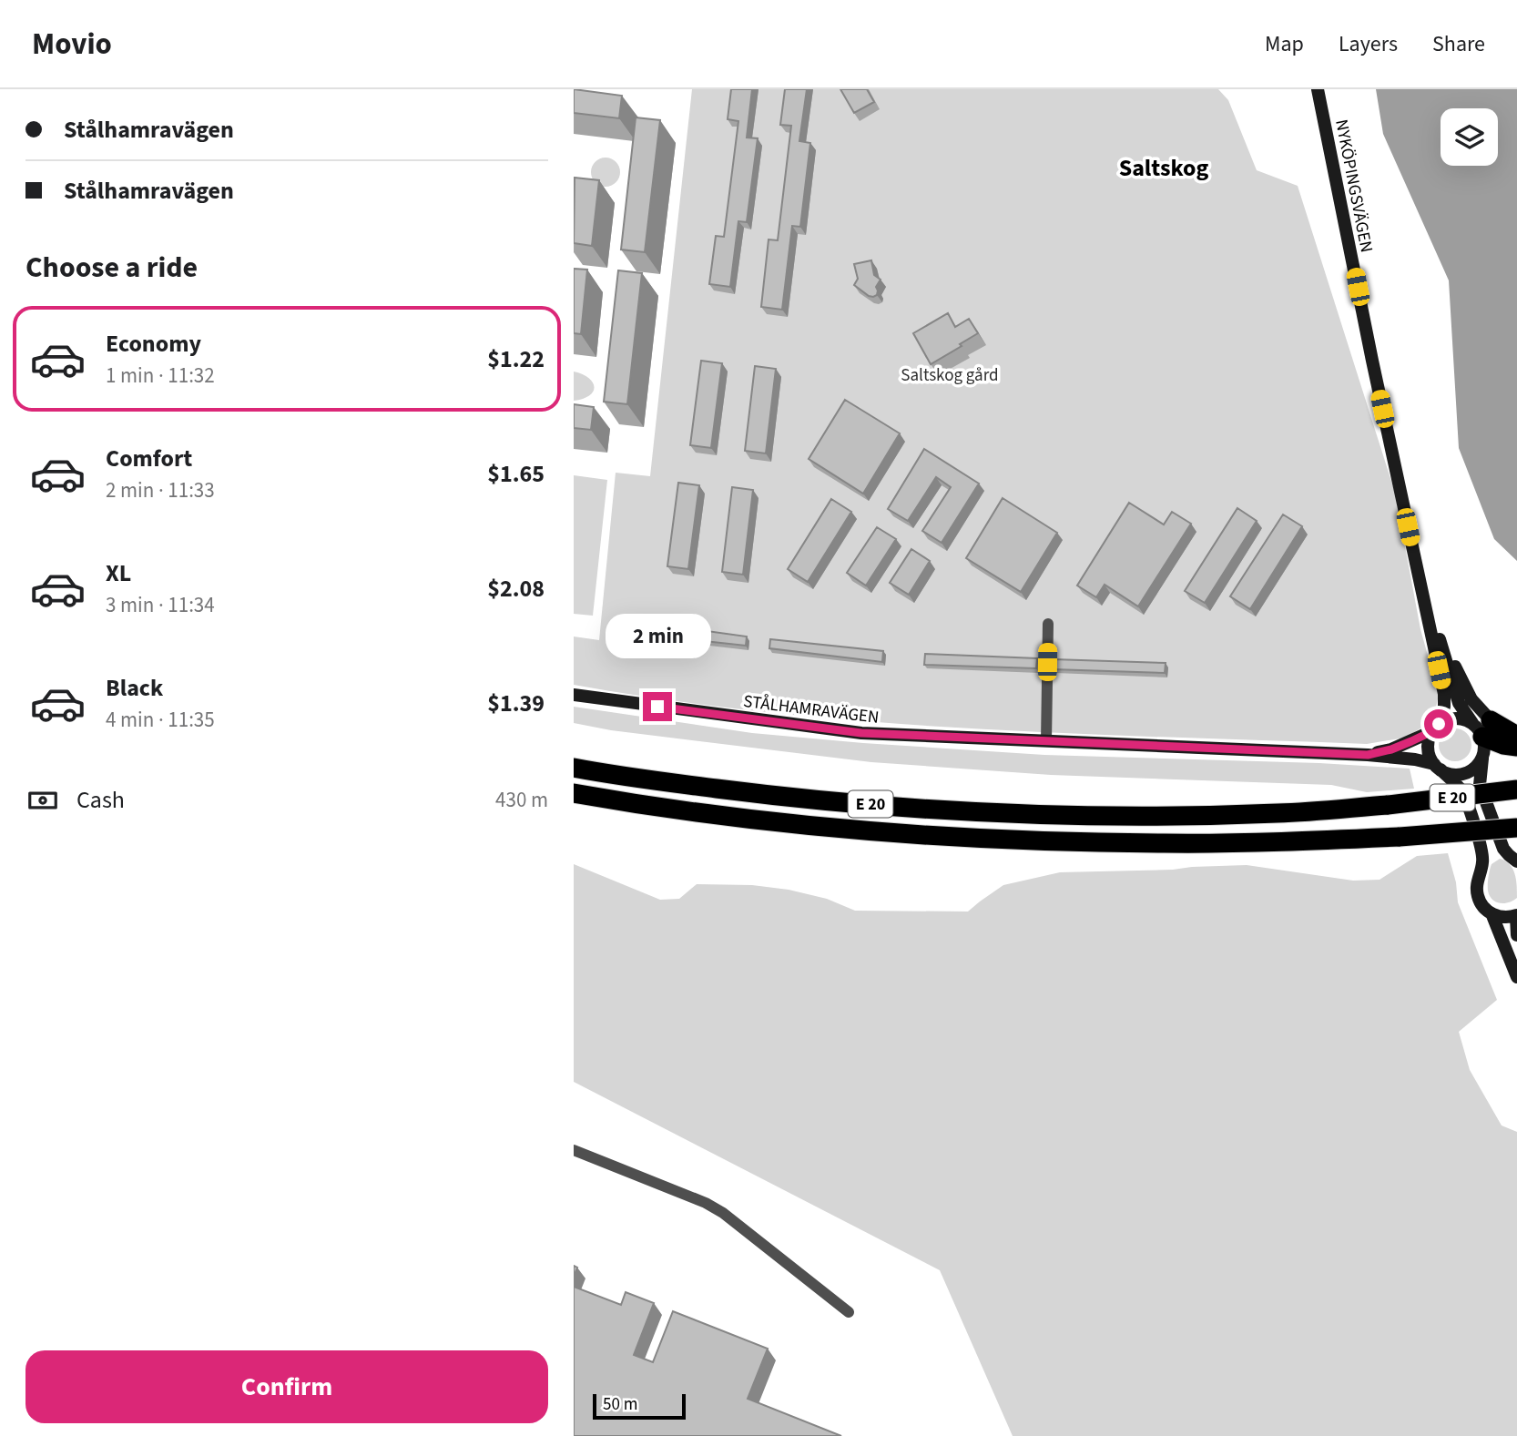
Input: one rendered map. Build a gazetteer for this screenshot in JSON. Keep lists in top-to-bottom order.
{
  "streets": {
    "highway": ["E 20"],
    "main road": ["NYKÖPINGSVÄGEN", "STÅLHAMRAVÄGEN"]
  },
  "crossings": [
    ["NYKÖPINGSVÄGEN", "STÅLHAMRAVÄGEN"]
  ],
  "districts": ["Saltskog"],
  "parks": ["Saltskog gård"],
  "scale_bar": "50 m",
  "page": {
    "header": "Movio",
    "nav": ["Map", "Layers", "Share"],
    "banner": ["Stålhamravägen", "Stålhamravägen"],
    "heading": "Choose a ride",
    "list": [
      {
        "name": "Economy",
        "note": "1 min · 11:32",
        "value": "$1.22"
      },
      {
        "name": "Comfort",
        "note": "2 min · 11:33",
        "value": "$1.65"
      },
      {
        "name": "XL",
        "note": "3 min · 11:34",
        "value": "$2.08"
      },
      {
        "name": "Black",
        "note": "4 min · 11:35",
        "value": "$1.39"
      }
    ],
    "bubble": "2 min",
    "pay": ["Cash", "430 m"],
    "buttons": "Confirm",
    "scale": "50 m"
  }
}
